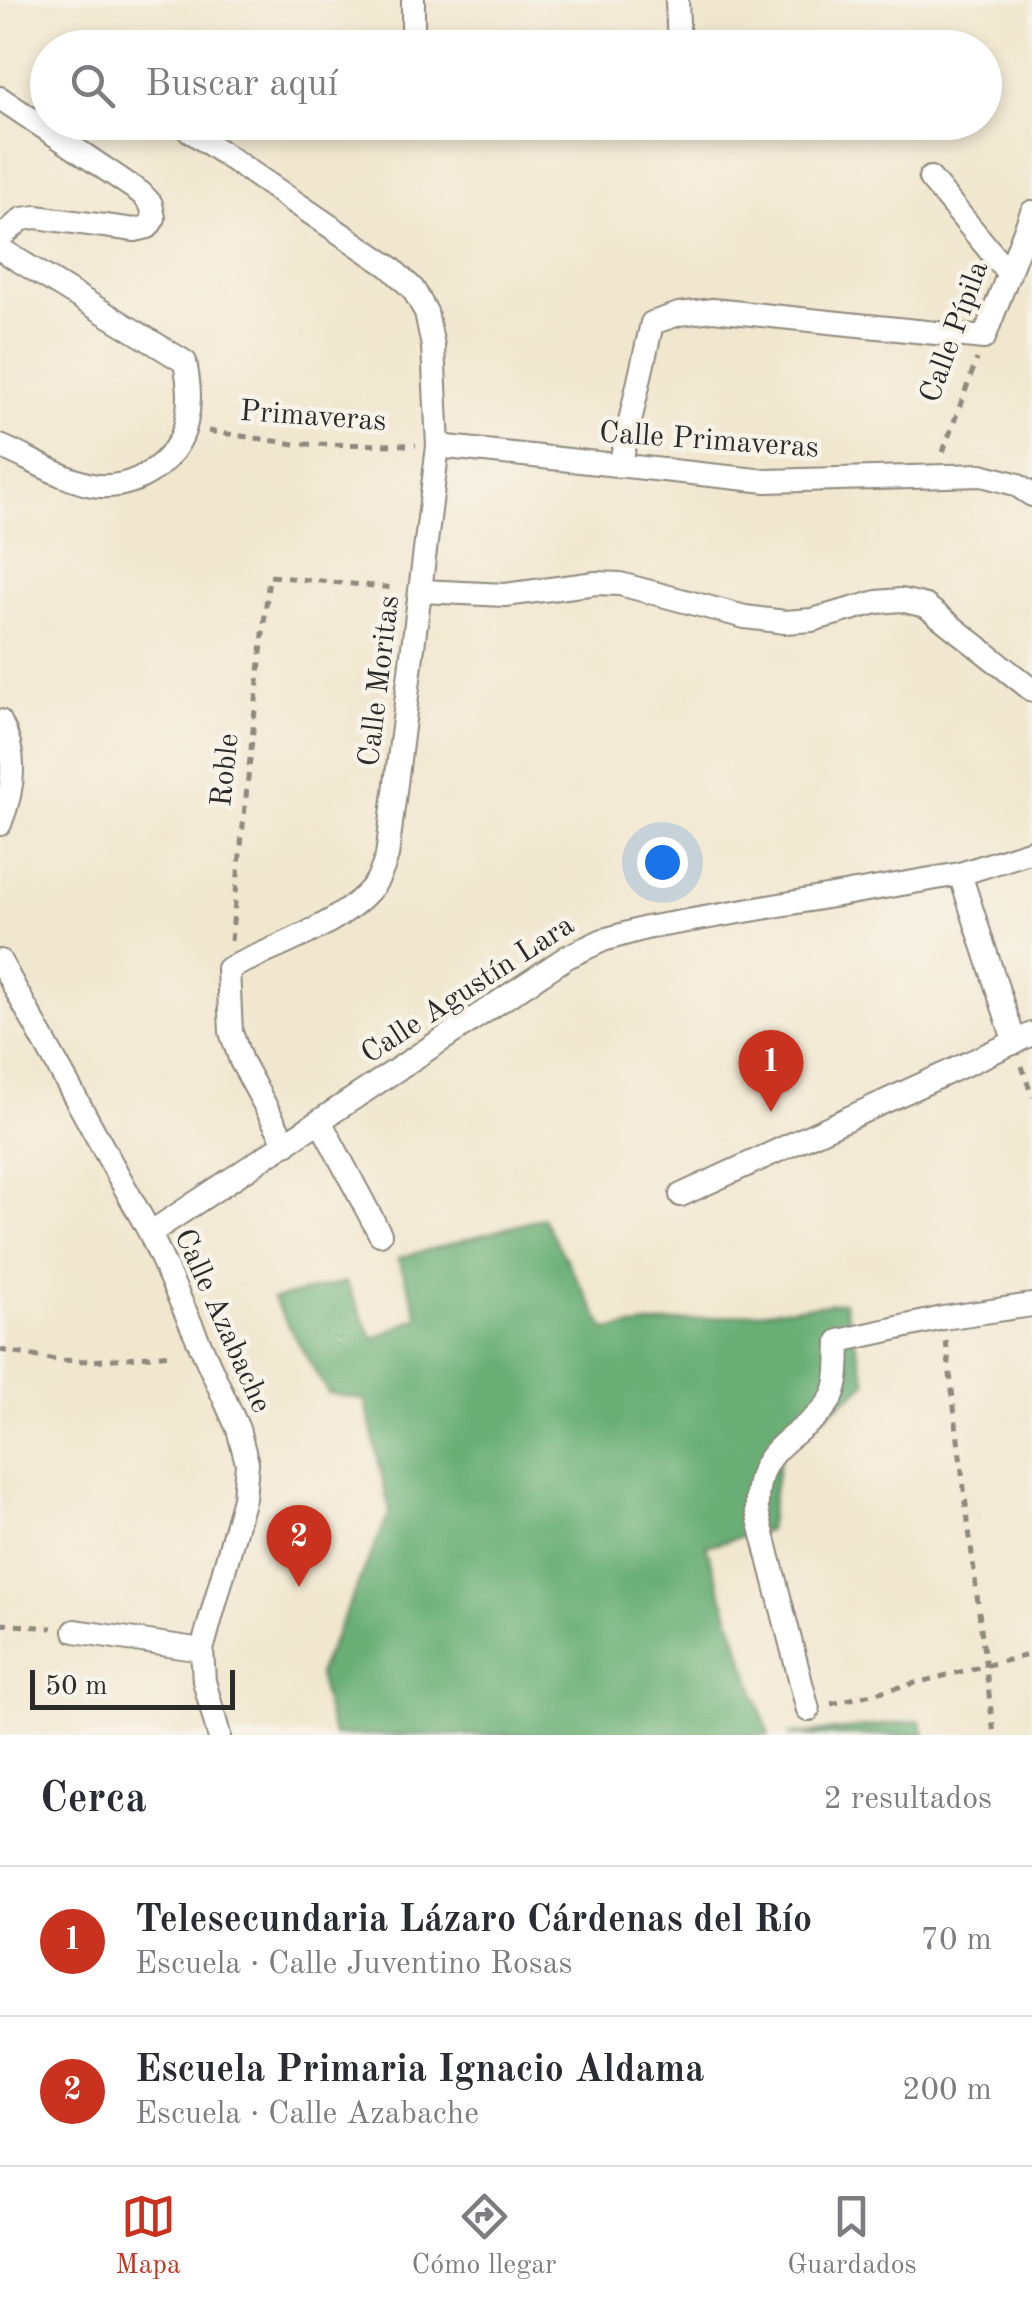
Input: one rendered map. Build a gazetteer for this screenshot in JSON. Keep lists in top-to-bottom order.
{
  "streets": {
    "street": [
      "Calle Pípila",
      "Calle Primaveras",
      "Calle Moritas",
      "Calle Agustín Lara",
      "Calle Azabache"
    ],
    "path": ["Primaveras", "Roble"]
  },
  "crossings": [
    ["Calle Pípila", "Calle Primaveras"],
    ["Primaveras", "Calle Primaveras"],
    ["Primaveras", "Calle Moritas"],
    ["Calle Primaveras", "Calle Moritas"],
    ["Calle Moritas", "Roble"],
    ["Calle Agustín Lara", "Calle Azabache"]
  ],
  "scale_bar": "50 m",
  "page": {
    "search": "Buscar aquí",
    "pins": ["1", "2"],
    "scale": "50 m",
    "heading": ["Cerca", "2 resultados"],
    "list": [
      {
        "mark": "1",
        "name": "Telesecundaria Lázaro Cárdenas del Río",
        "note": "Escuela · Calle Juventino Rosas",
        "value": "70 m"
      },
      {
        "mark": "2",
        "name": "Escuela Primaria Ignacio Aldama",
        "note": "Escuela · Calle Azabache",
        "value": "200 m"
      }
    ],
    "nav": ["Mapa", "Cómo llegar", "Guardados"]
  }
}
